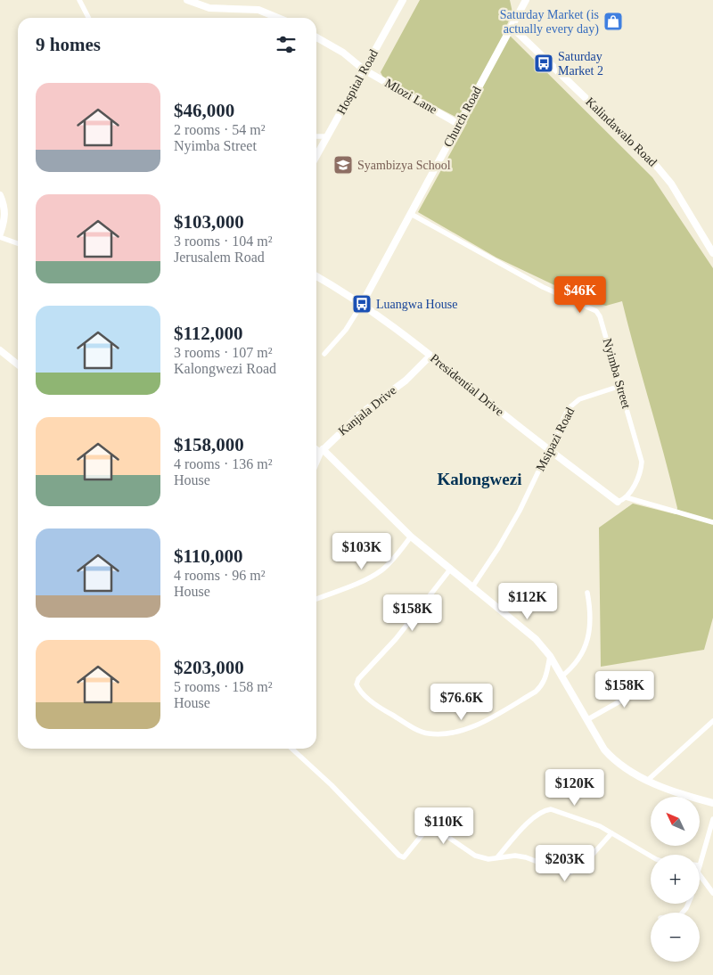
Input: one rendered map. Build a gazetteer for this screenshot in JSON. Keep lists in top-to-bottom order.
{
  "streets": {
    "street": [
      "Hospital Road",
      "Mlozi Lane",
      "Church Road",
      "Kalindawalo Road",
      "Nyimba Street",
      "Presidential Drive",
      "Kanjala Drive",
      "Msipazi Road"
    ]
  },
  "crossings": [
    ["Hospital Road", "Mlozi Lane"],
    ["Mlozi Lane", "Church Road"],
    ["Church Road", "Kalindawalo Road"],
    ["Church Road", "Nyimba Street"],
    ["Church Road", "Presidential Drive"],
    ["Nyimba Street", "Presidential Drive"],
    ["Nyimba Street", "Msipazi Road"],
    ["Presidential Drive", "Kanjala Drive"],
    ["Presidential Drive", "Msipazi Road"]
  ],
  "districts": ["Kalongwezi"],
  "places": {
    "shop": ["Saturday Market (is actually every day)"],
    "bus stop": ["Saturday Market 2", "Luangwa House"],
    "school or university": ["Syambizya School"]
  },
  "north": "top left",
  "page": {
    "heading": "9 homes",
    "list": [
      {
        "name": "$46,000",
        "note": "2 rooms · 54 m² · Nyimba Street"
      },
      {
        "name": "$103,000",
        "note": "3 rooms · 104 m² · Jerusalem Road"
      },
      {
        "name": "$112,000",
        "note": "3 rooms · 107 m² · Kalongwezi Road"
      },
      {
        "name": "$158,000",
        "note": "4 rooms · 136 m² · House"
      },
      {
        "name": "$110,000",
        "note": "4 rooms · 96 m² · House"
      },
      {
        "name": "$203,000",
        "note": "5 rooms · 158 m² · House"
      }
    ],
    "price": [
      "$46K",
      "$103K",
      "$112K",
      "$158K",
      "$158K",
      "$76.6K",
      "$120K",
      "$110K",
      "$203K"
    ],
    "map_buttons": ["+", "−"]
  }
}
